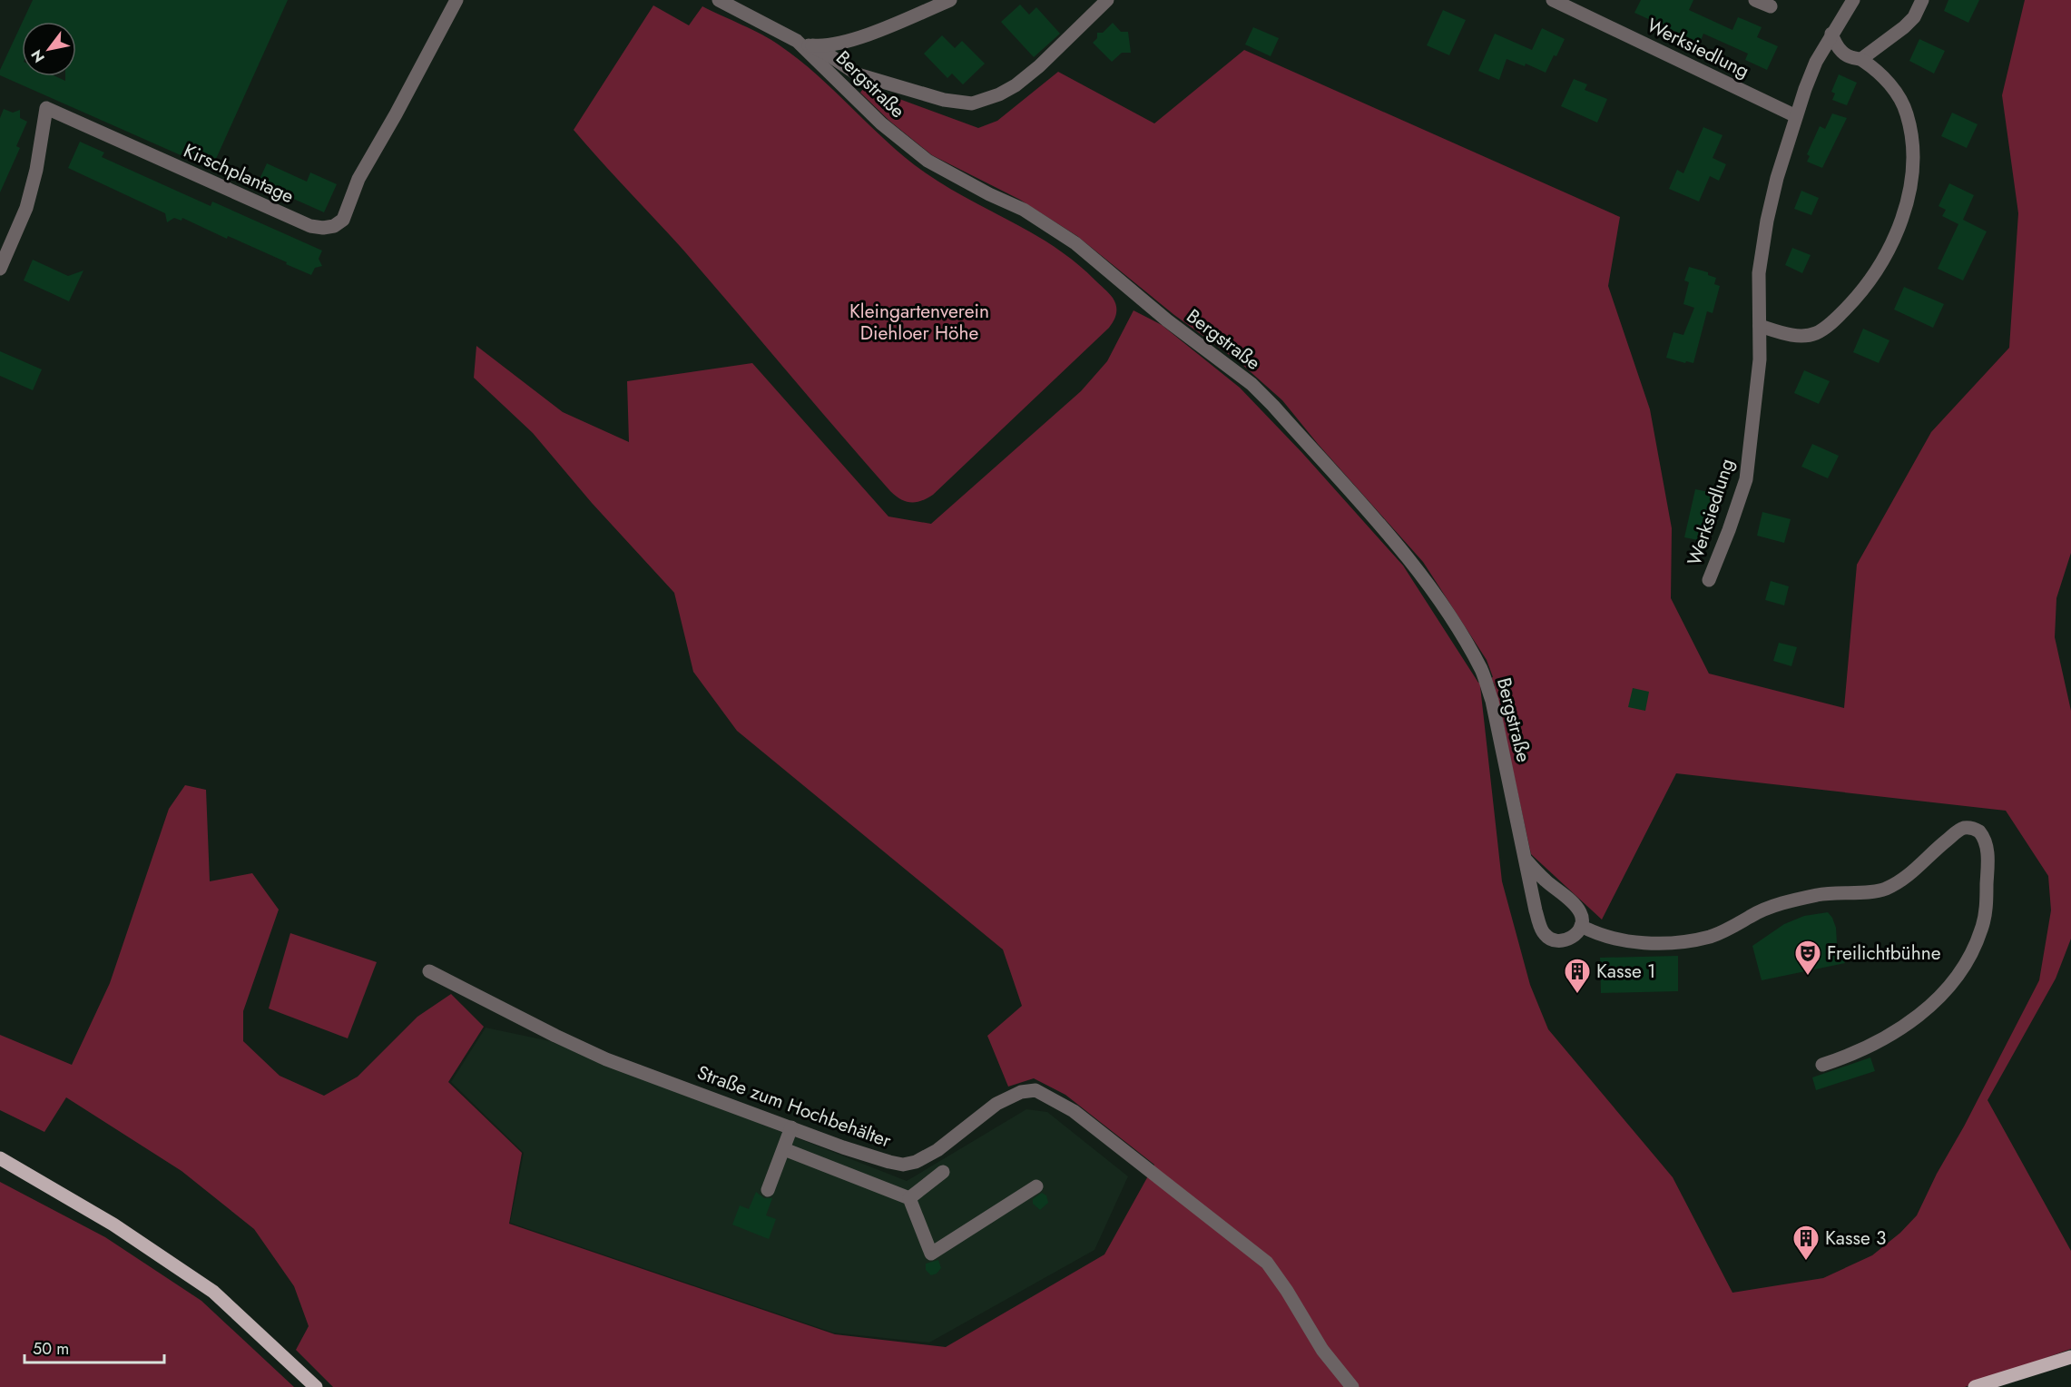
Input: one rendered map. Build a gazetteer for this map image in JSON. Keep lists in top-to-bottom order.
{
  "streets": {
    "street": [
      "Werksiedlung",
      "Bergstraße",
      "Kirschplantage",
      "Straße zum Hochbehälter"
    ]
  },
  "parks": ["Kleingartenverein Diehloer Höhe"],
  "places": {
    "theatre": ["Freilichtbühne"],
    "building": ["Kasse 1", "Kasse 3"]
  },
  "scale_bar": "50 m",
  "north": "bottom left"
}
